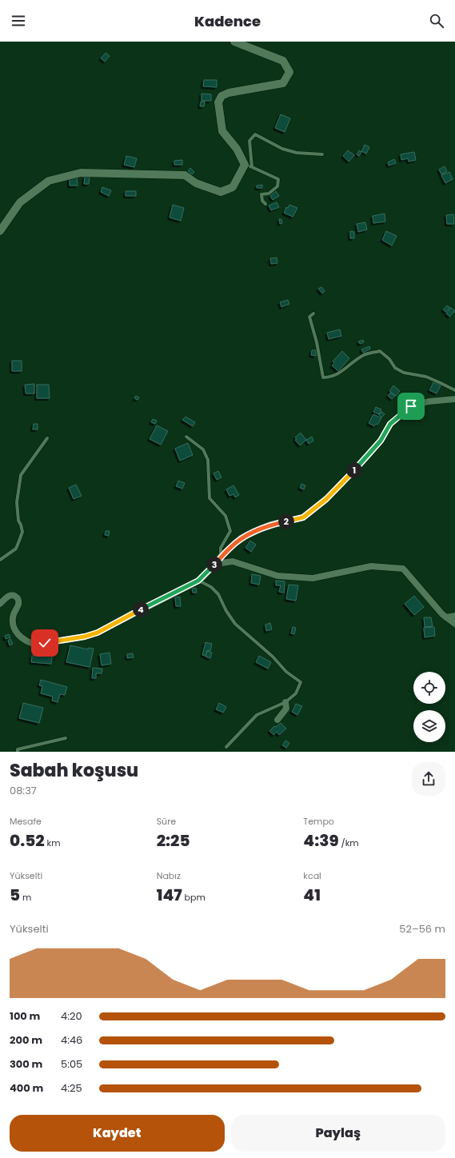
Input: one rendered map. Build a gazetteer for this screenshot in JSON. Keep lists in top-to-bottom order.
{
  "page": {
    "header": "Kadence",
    "pins": [
      "1",
      "2",
      "3",
      "4"
    ],
    "heading": ["Sabah koşusu", "08:37"],
    "stats": [
      ["Mesafe", "0.52 km"],
      ["Süre", "2:25"],
      ["Tempo", "4:39 /km"],
      ["Yükselti", "5 m"],
      ["Nabız", "147 bpm"],
      ["kcal", "41"]
    ],
    "chart": ["Yükselti", "52–56 m"],
    "list": [
      {
        "name": "100 m",
        "note": "4:20"
      },
      {
        "name": "200 m",
        "note": "4:46"
      },
      {
        "name": "300 m",
        "note": "5:05"
      },
      {
        "name": "400 m",
        "note": "4:25"
      }
    ],
    "buttons": ["Kaydet", "Paylaş"]
  }
}
